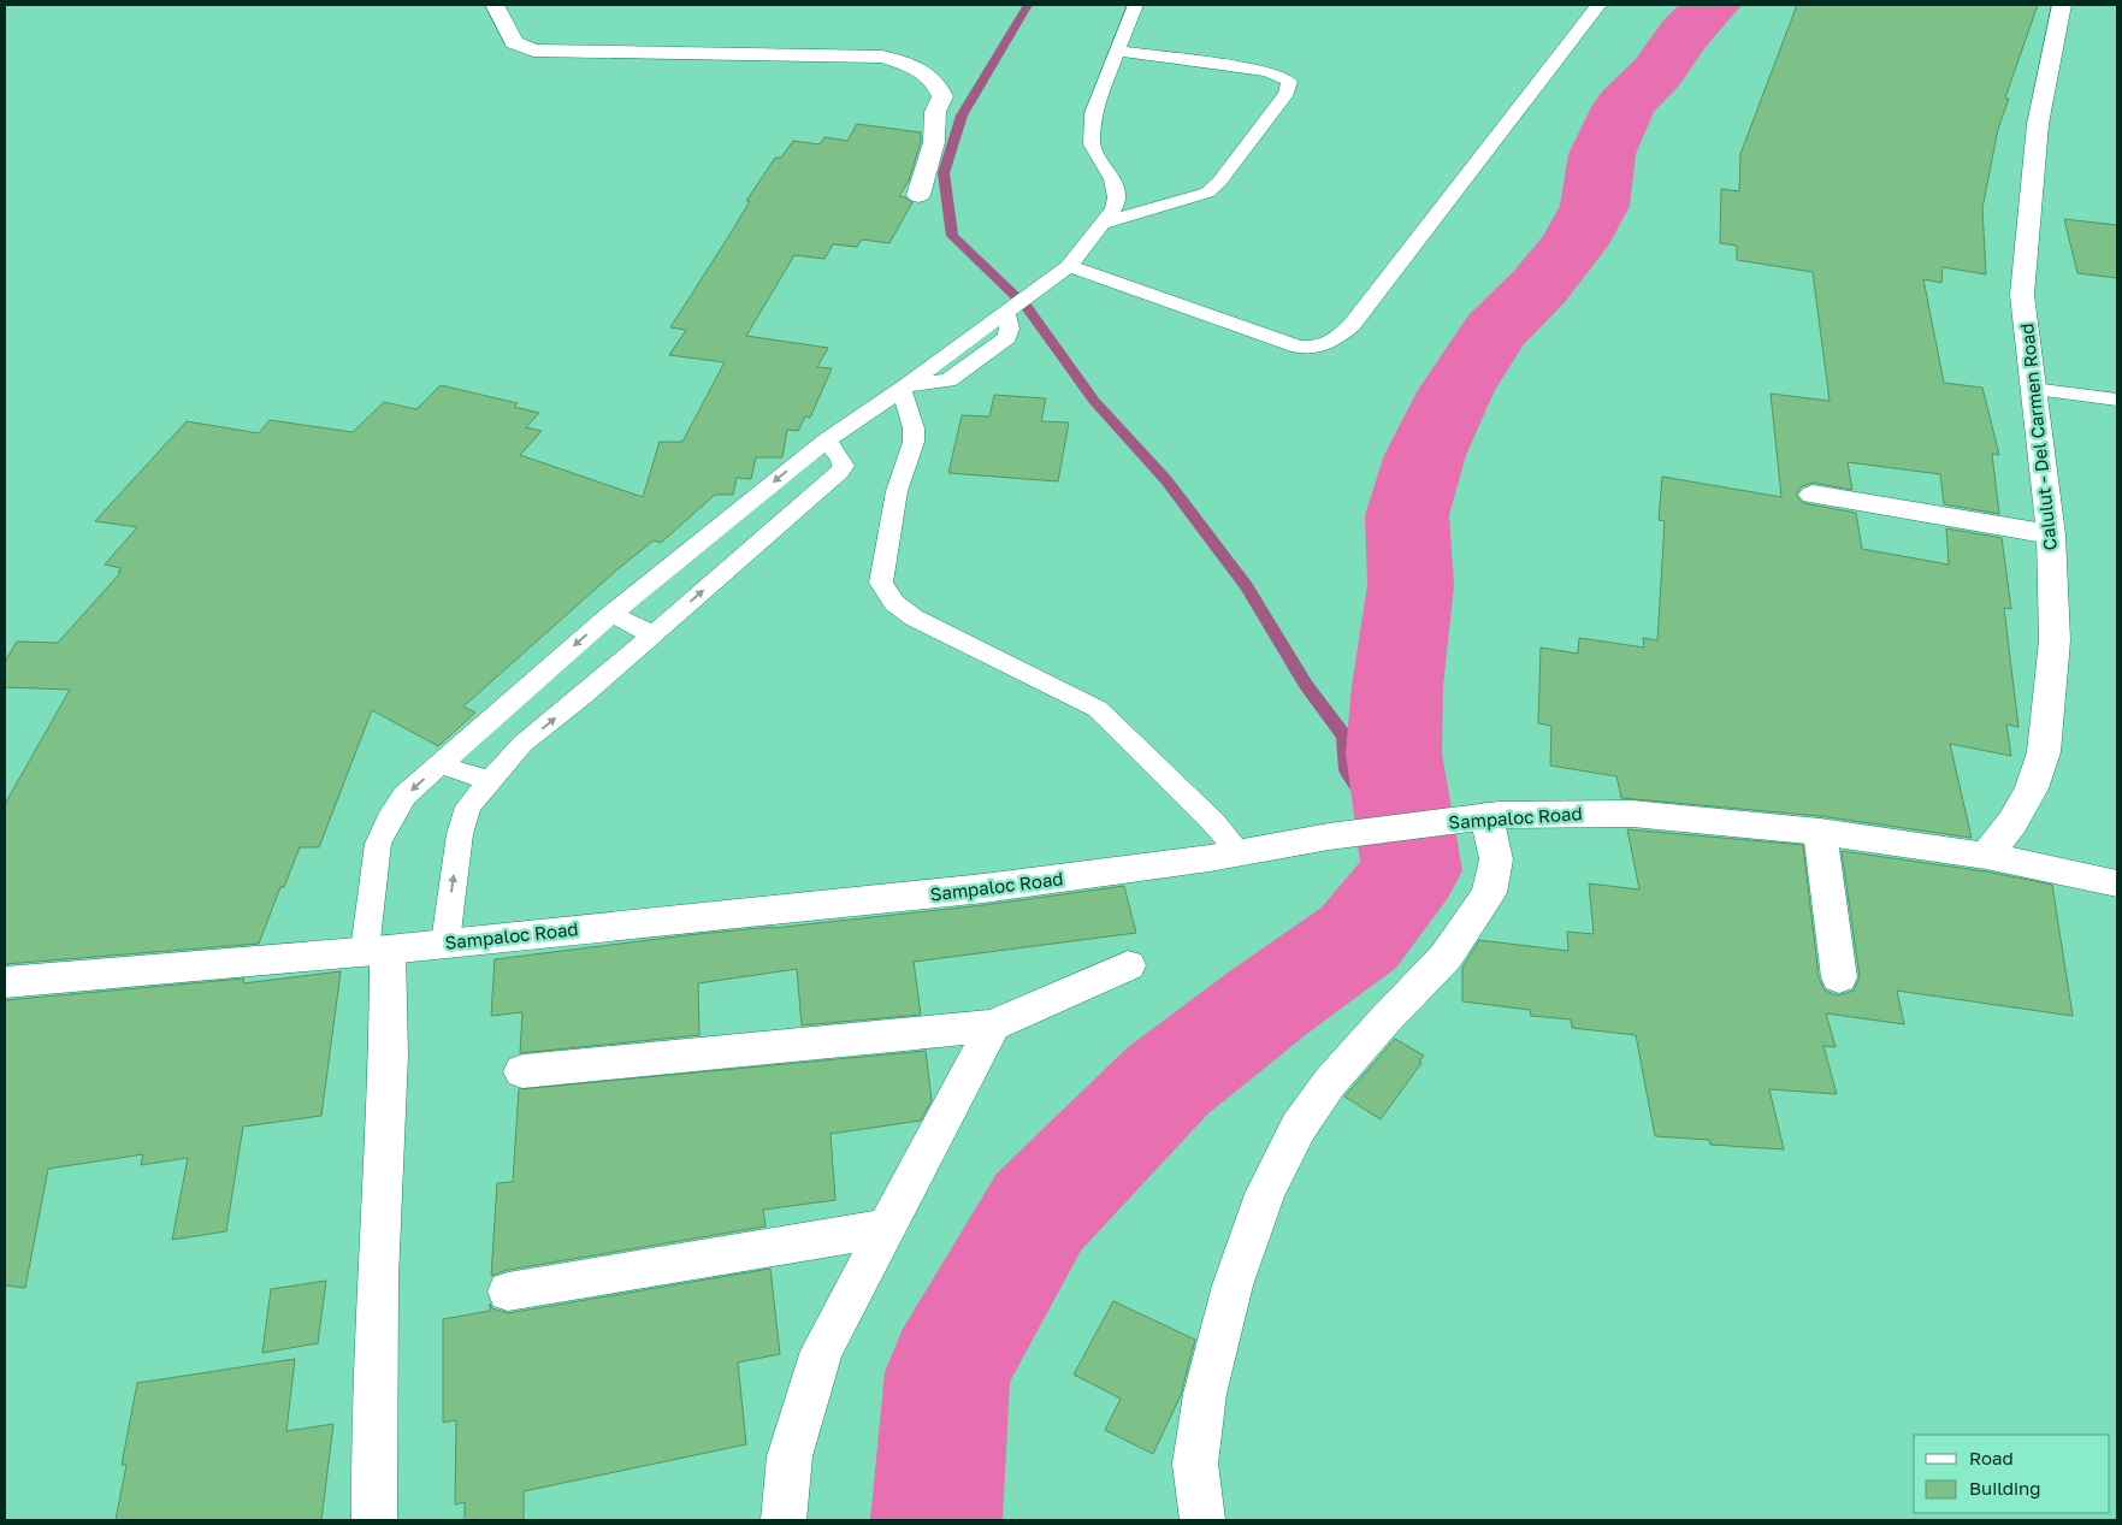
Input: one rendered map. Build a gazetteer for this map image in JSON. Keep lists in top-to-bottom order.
{
  "streets": {
    "street": ["Calulut - Del Carmen Road", "Sampaloc Road"]
  },
  "crossings": [
    ["Calulut - Del Carmen Road", "Sampaloc Road"]
  ],
  "legend": ["Road", "Building"]
}
